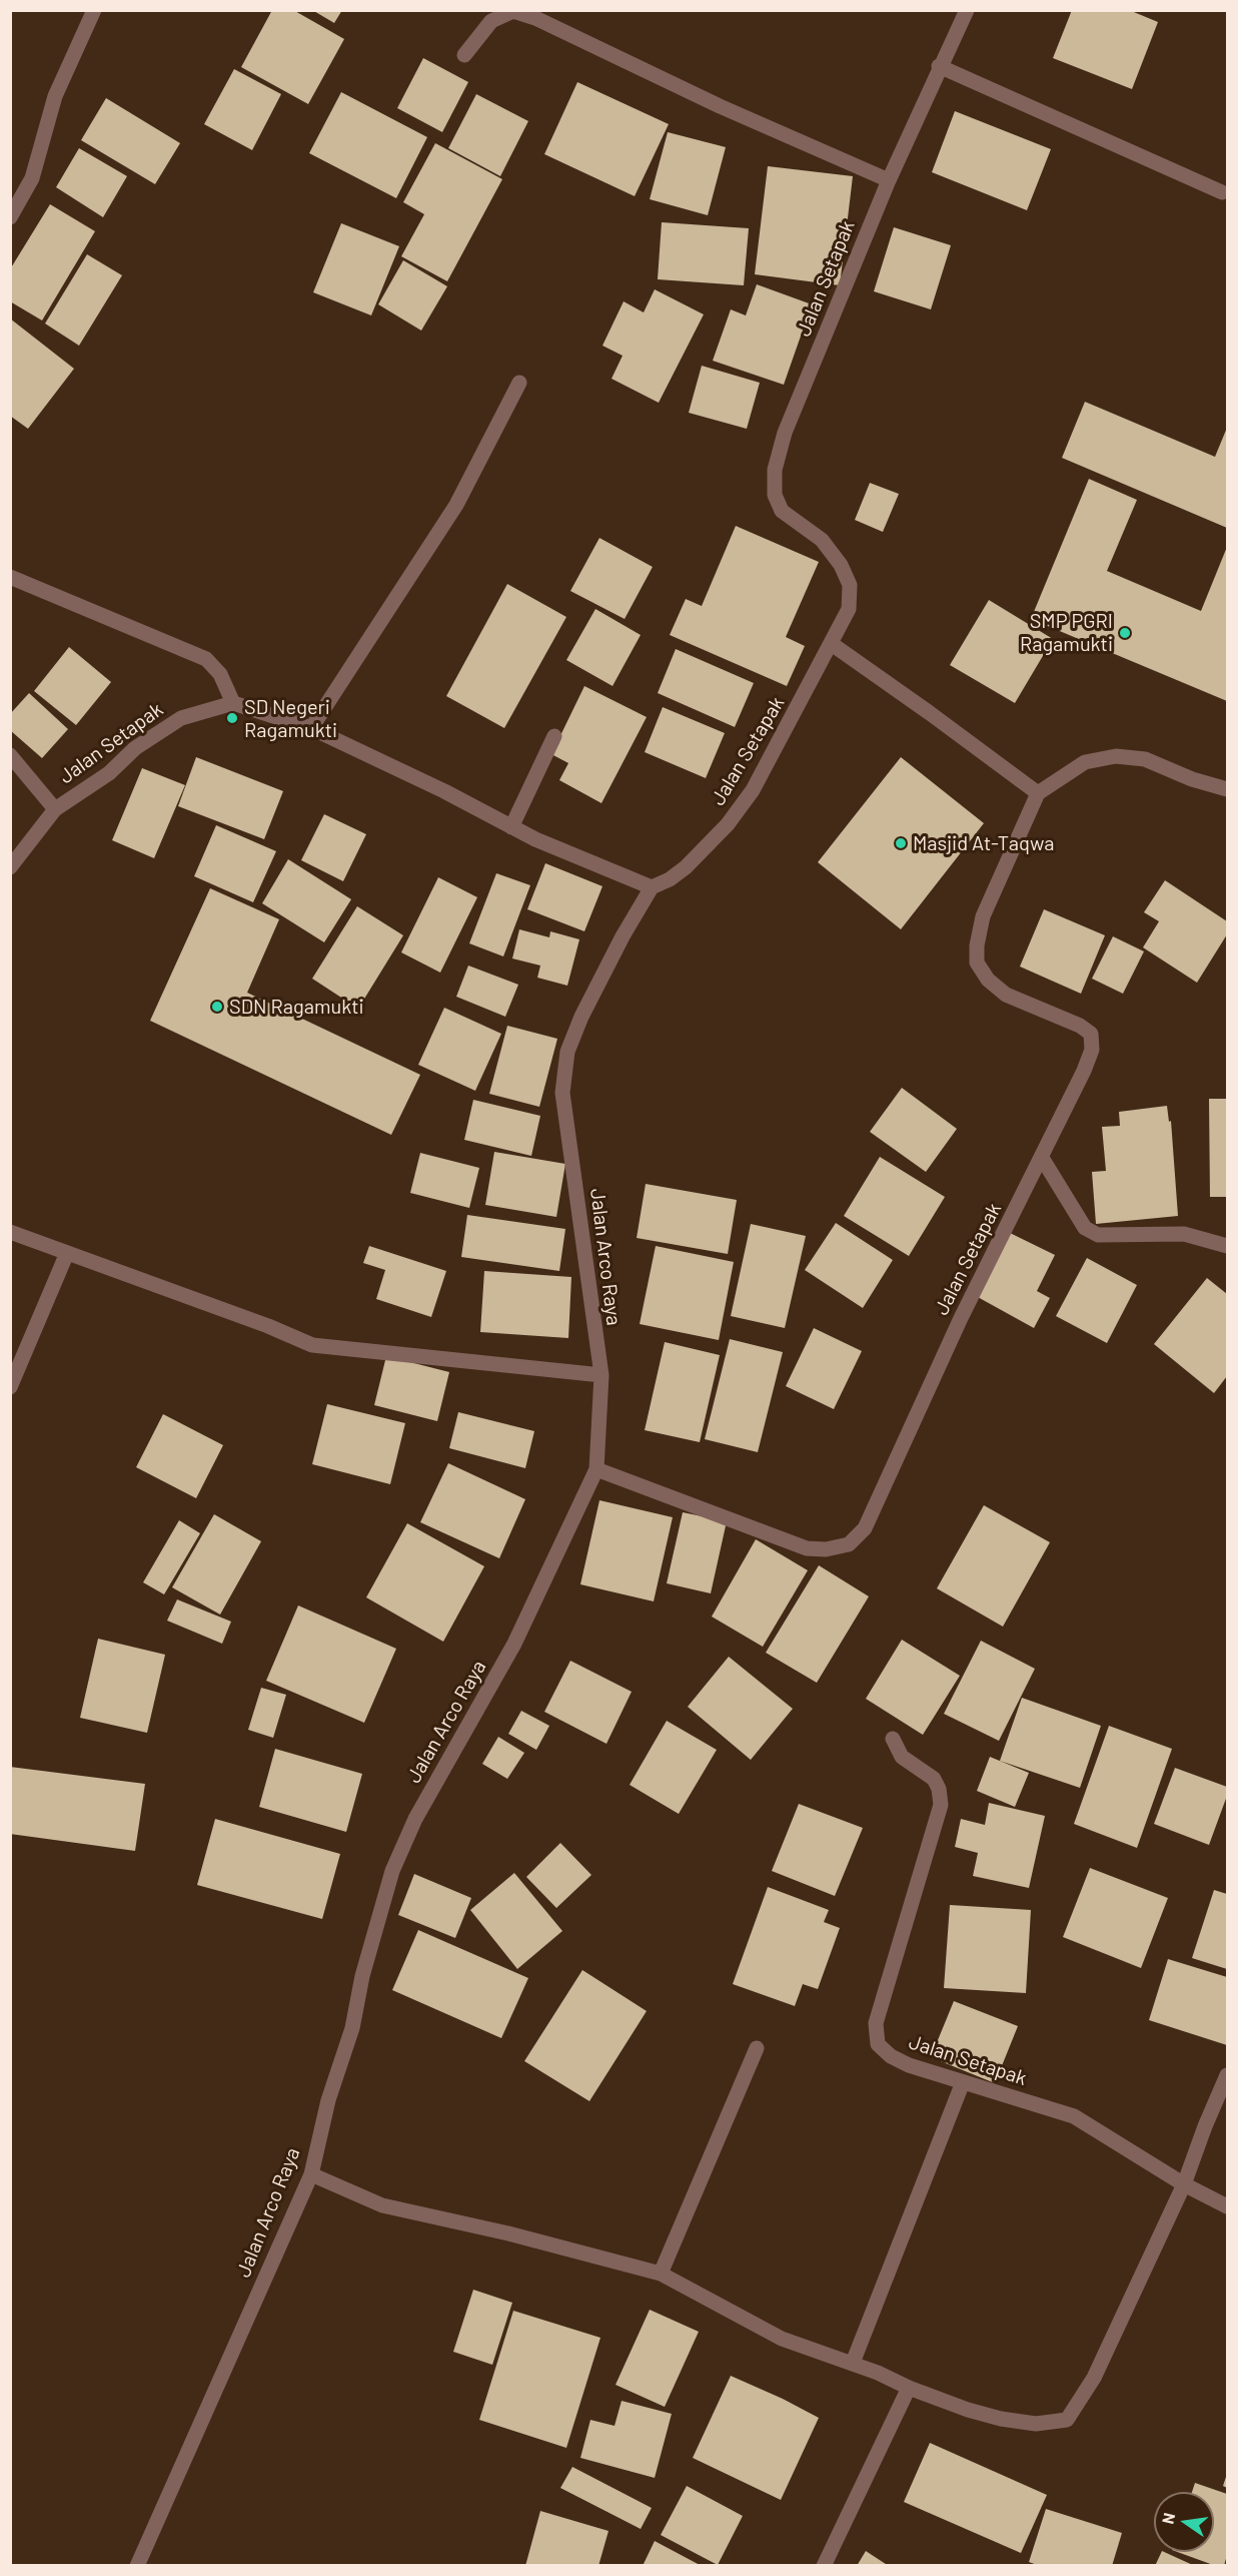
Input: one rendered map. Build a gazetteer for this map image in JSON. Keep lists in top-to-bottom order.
{
  "streets": {
    "street": ["Jalan Setapak", "Jalan Arco Raya"]
  },
  "crossings": [
    ["Jalan Setapak", "Jalan Arco Raya"]
  ],
  "places": [
    "SMP PGRI Ragamukti",
    "SD Negeri Ragamukti",
    "Masjid At-Taqwa",
    "SDN Ragamukti"
  ],
  "north": "left"
}
